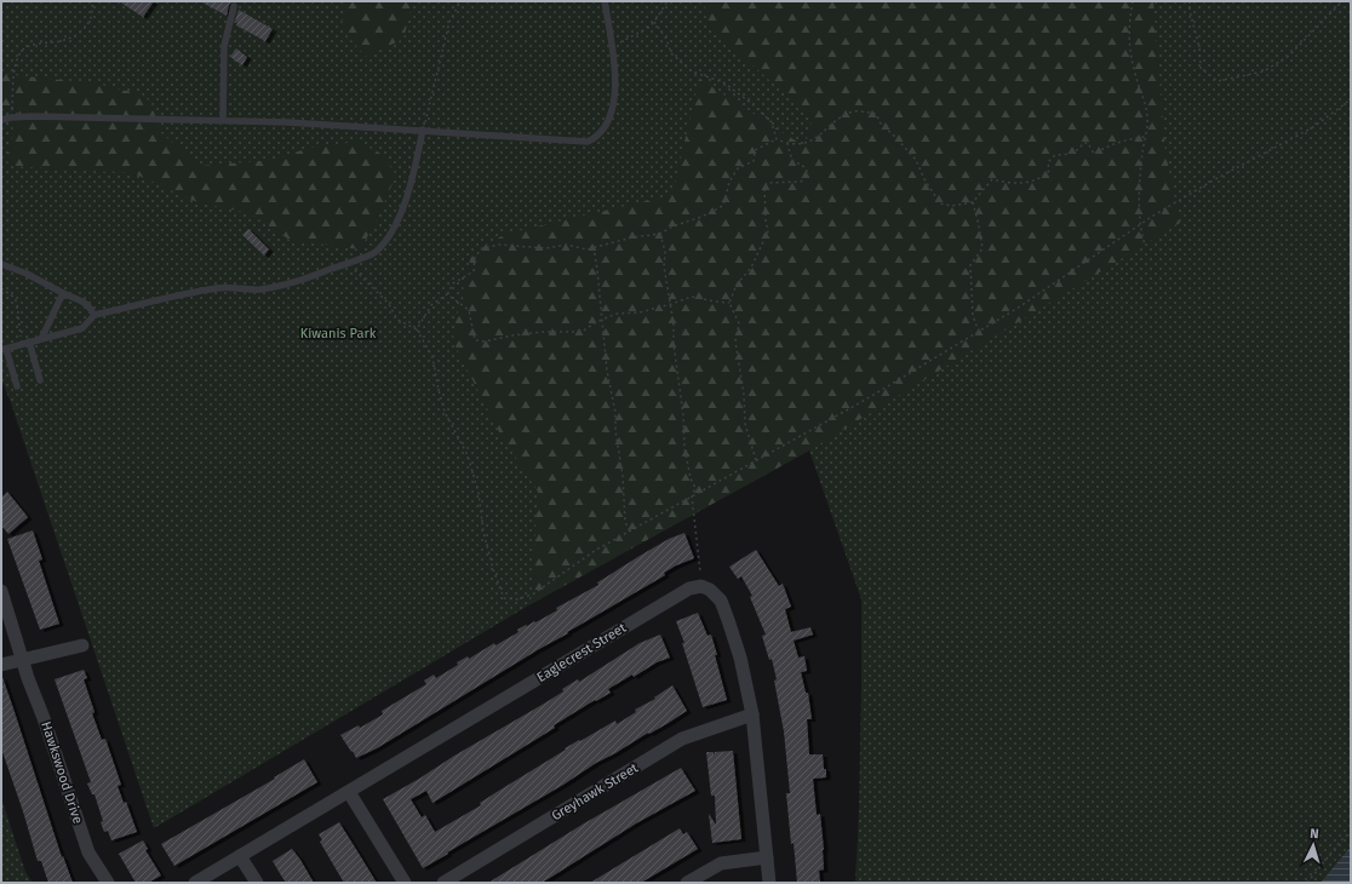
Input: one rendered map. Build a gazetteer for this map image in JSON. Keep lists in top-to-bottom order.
{
  "streets": {
    "street": ["Eaglecrest Street", "Hawkswood Drive", "Greyhawk Street"]
  },
  "crossings": [
    ["Eaglecrest Street", "Greyhawk Street"]
  ],
  "parks": ["Kiwanis Park"],
  "north": "top"
}
